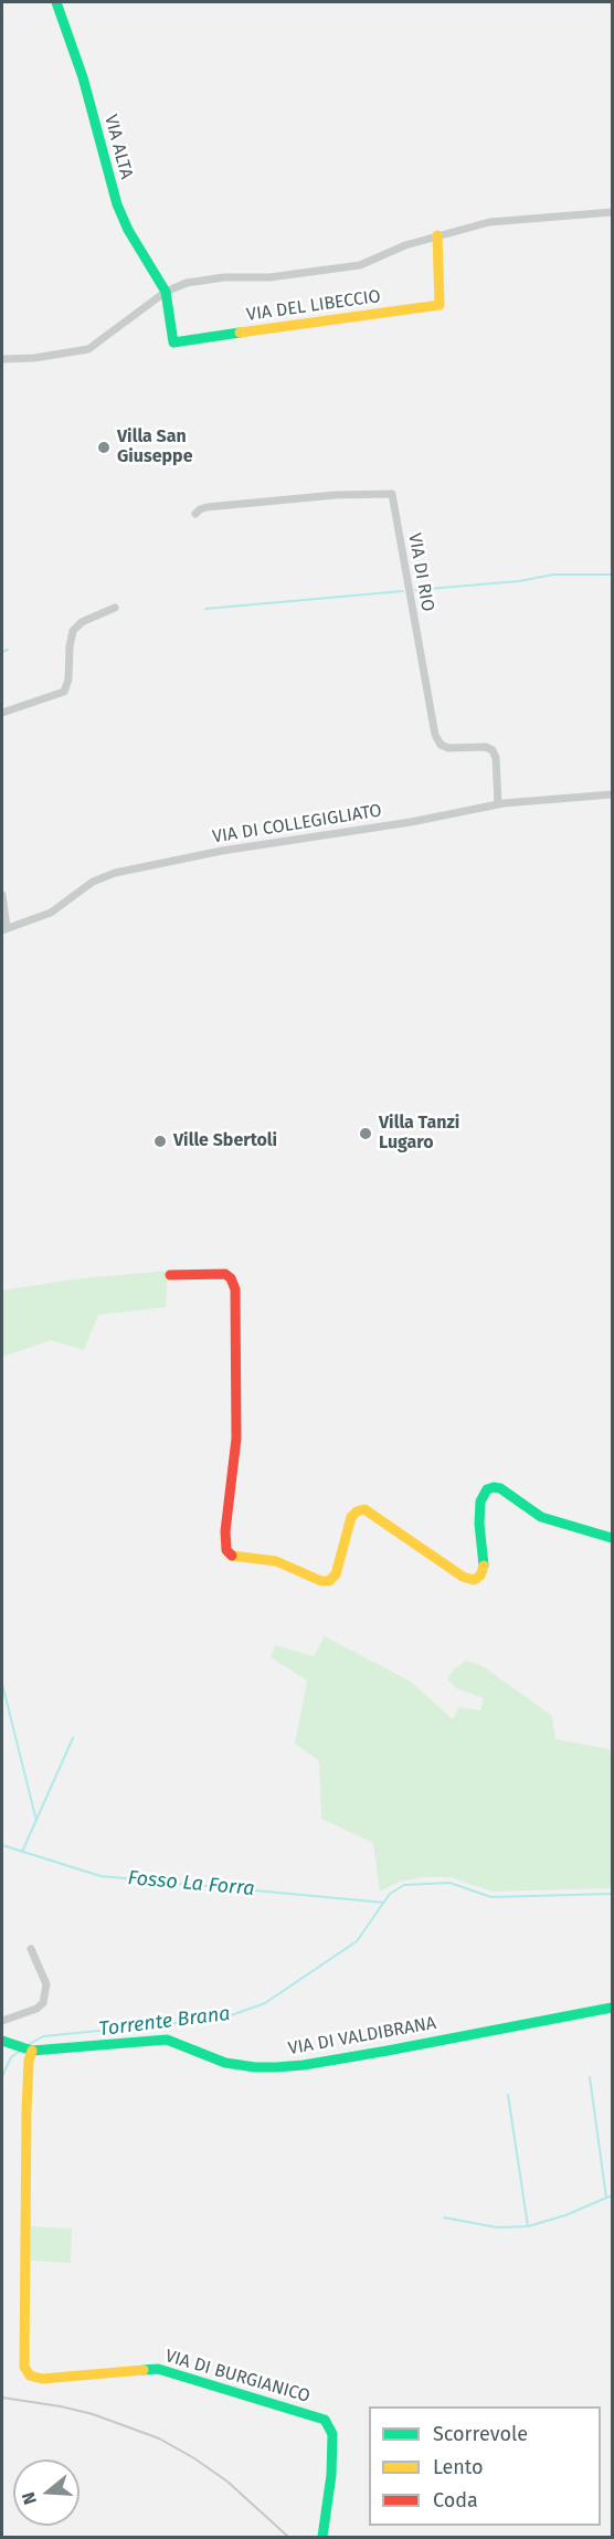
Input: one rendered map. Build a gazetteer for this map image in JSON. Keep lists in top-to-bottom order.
{
  "streets": {
    "street": [
      "VIA ALTA",
      "VIA DEL LIBECCIO",
      "VIA DI RIO",
      "VIA DI COLLEGIGLIATO",
      "VIA DI VALDIBRANA",
      "VIA DI BURGIANICO"
    ]
  },
  "crossings": [
    ["VIA ALTA", "VIA DEL LIBECCIO"],
    ["VIA DI RIO", "VIA DI COLLEGIGLIATO"],
    ["VIA DI VALDIBRANA", "VIA DI BURGIANICO"]
  ],
  "water": ["Fosso La Forra", "Torrente Brana"],
  "places": ["Villa San Giuseppe", "Villa Tanzi Lugaro", "Ville Sbertoli"],
  "legend": ["Scorrevole", "Lento", "Coda"],
  "north": "left"
}
